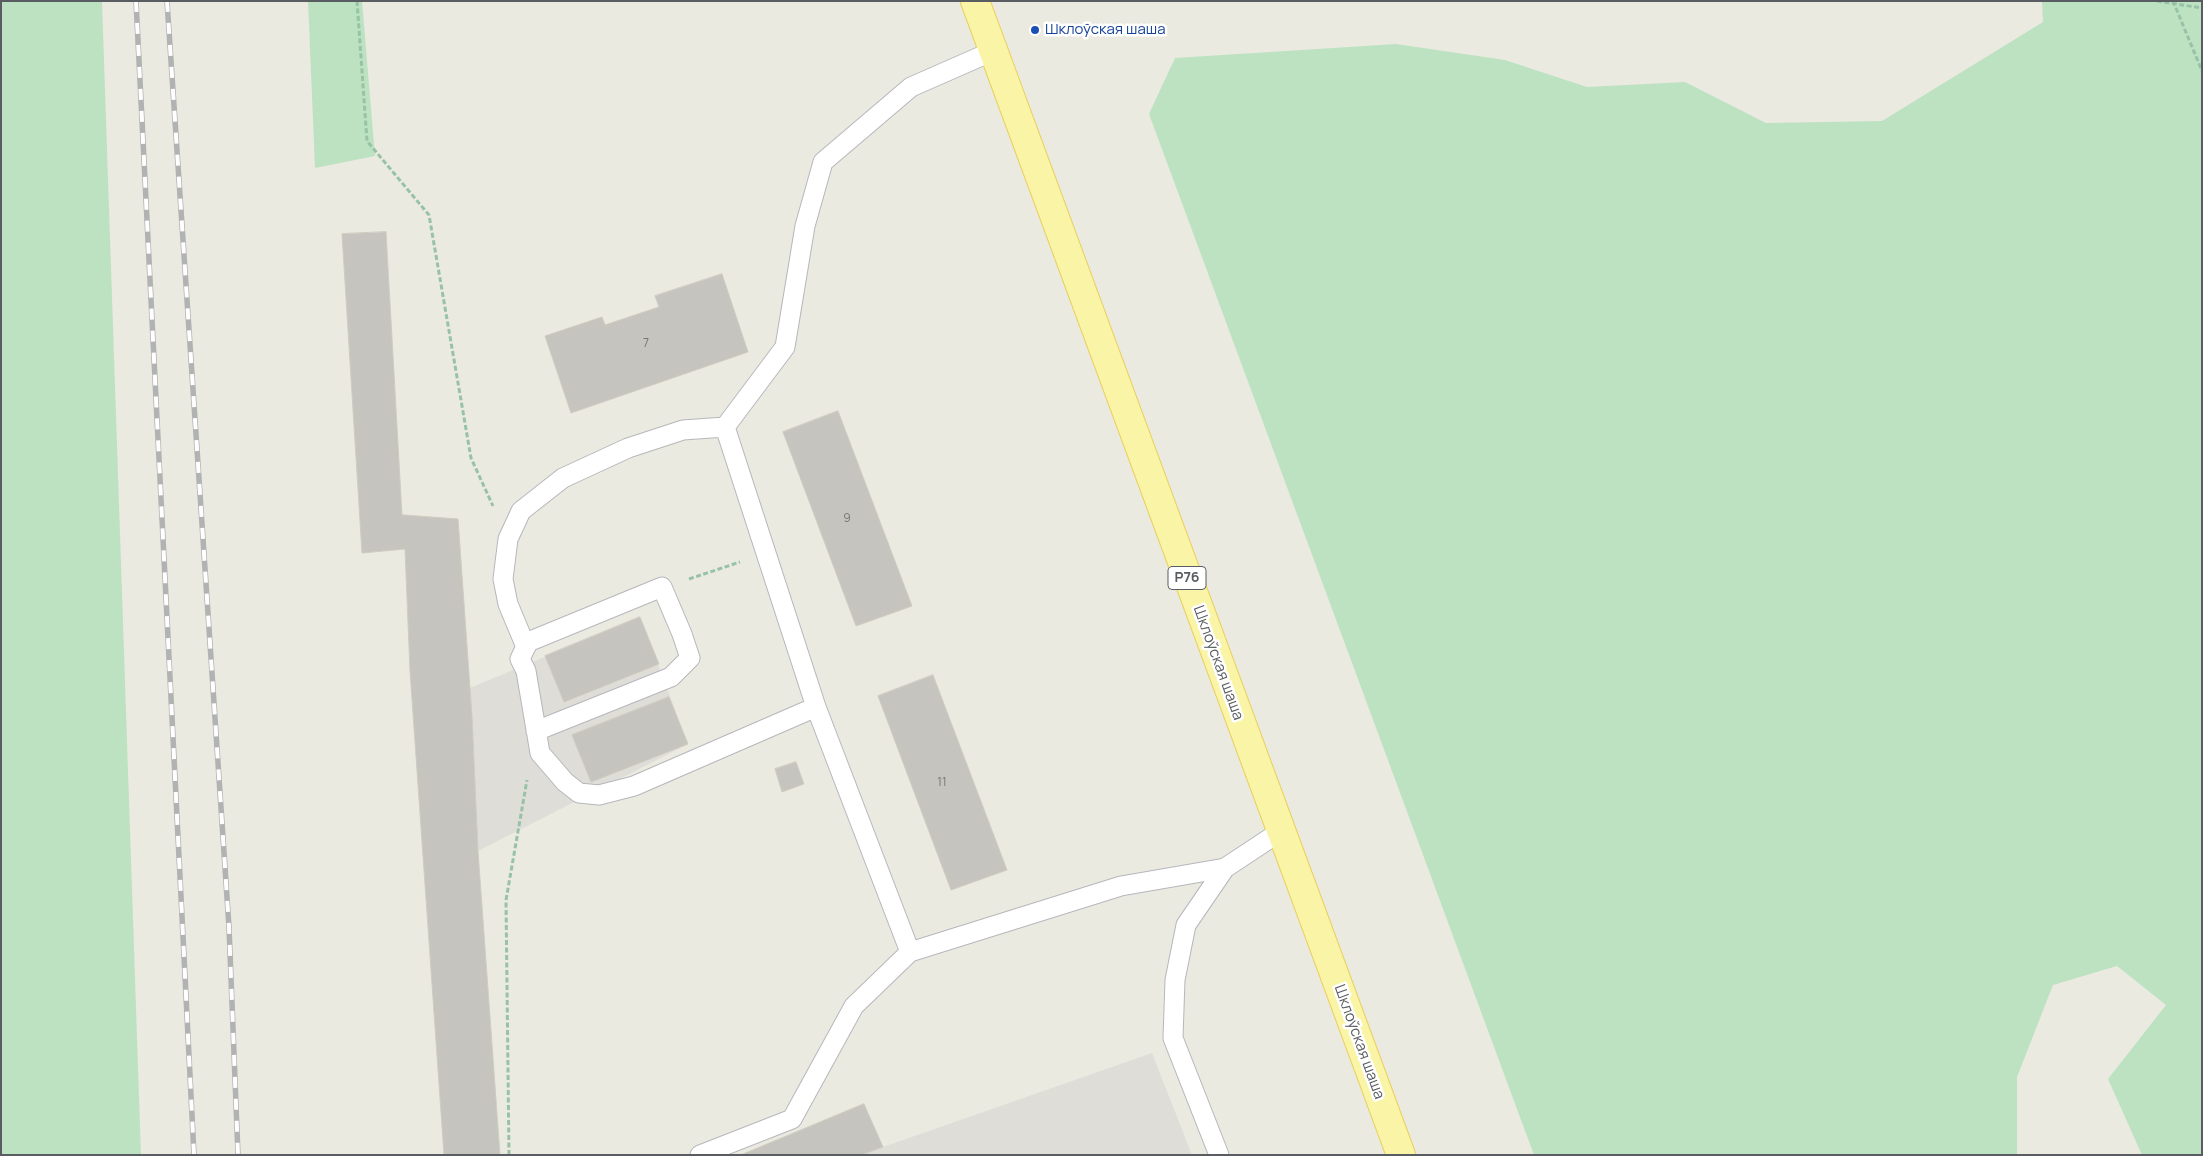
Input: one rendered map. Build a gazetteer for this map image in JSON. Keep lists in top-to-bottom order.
{
  "streets": {
    "main road": ["Р76", "Шклоўская шаша"]
  },
  "places": ["Шклоўская шаша"],
  "house_numbers": ["7", "9", "11"]
}
